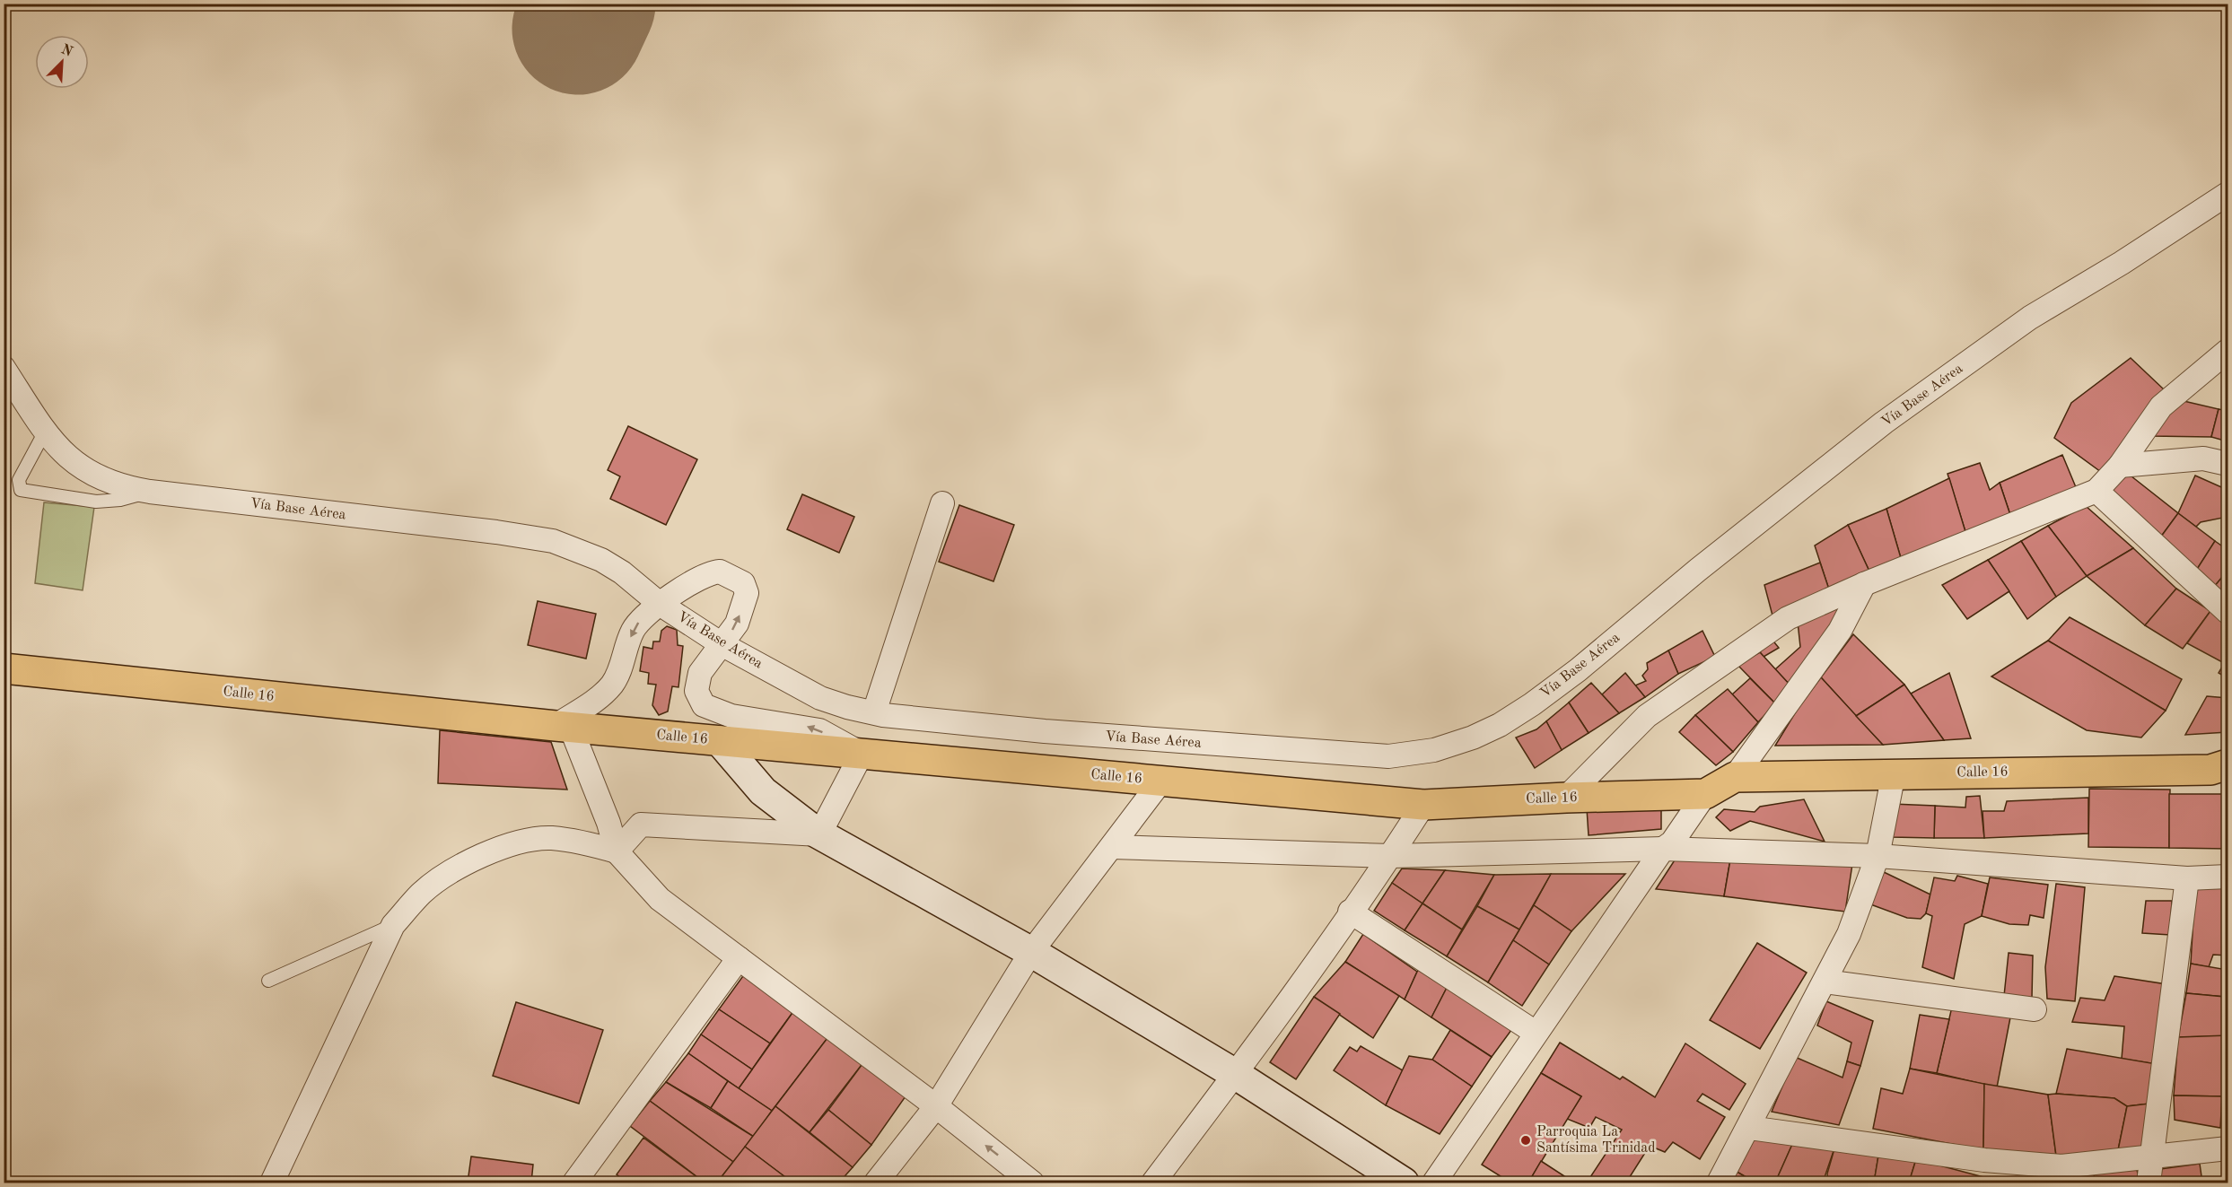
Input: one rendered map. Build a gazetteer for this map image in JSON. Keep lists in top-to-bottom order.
{
  "streets": {
    "main road": ["Calle 16"],
    "street": ["Vía Base Aérea"]
  },
  "places": ["Parroquia La Santísima Trinidad"],
  "north": "top right"
}
